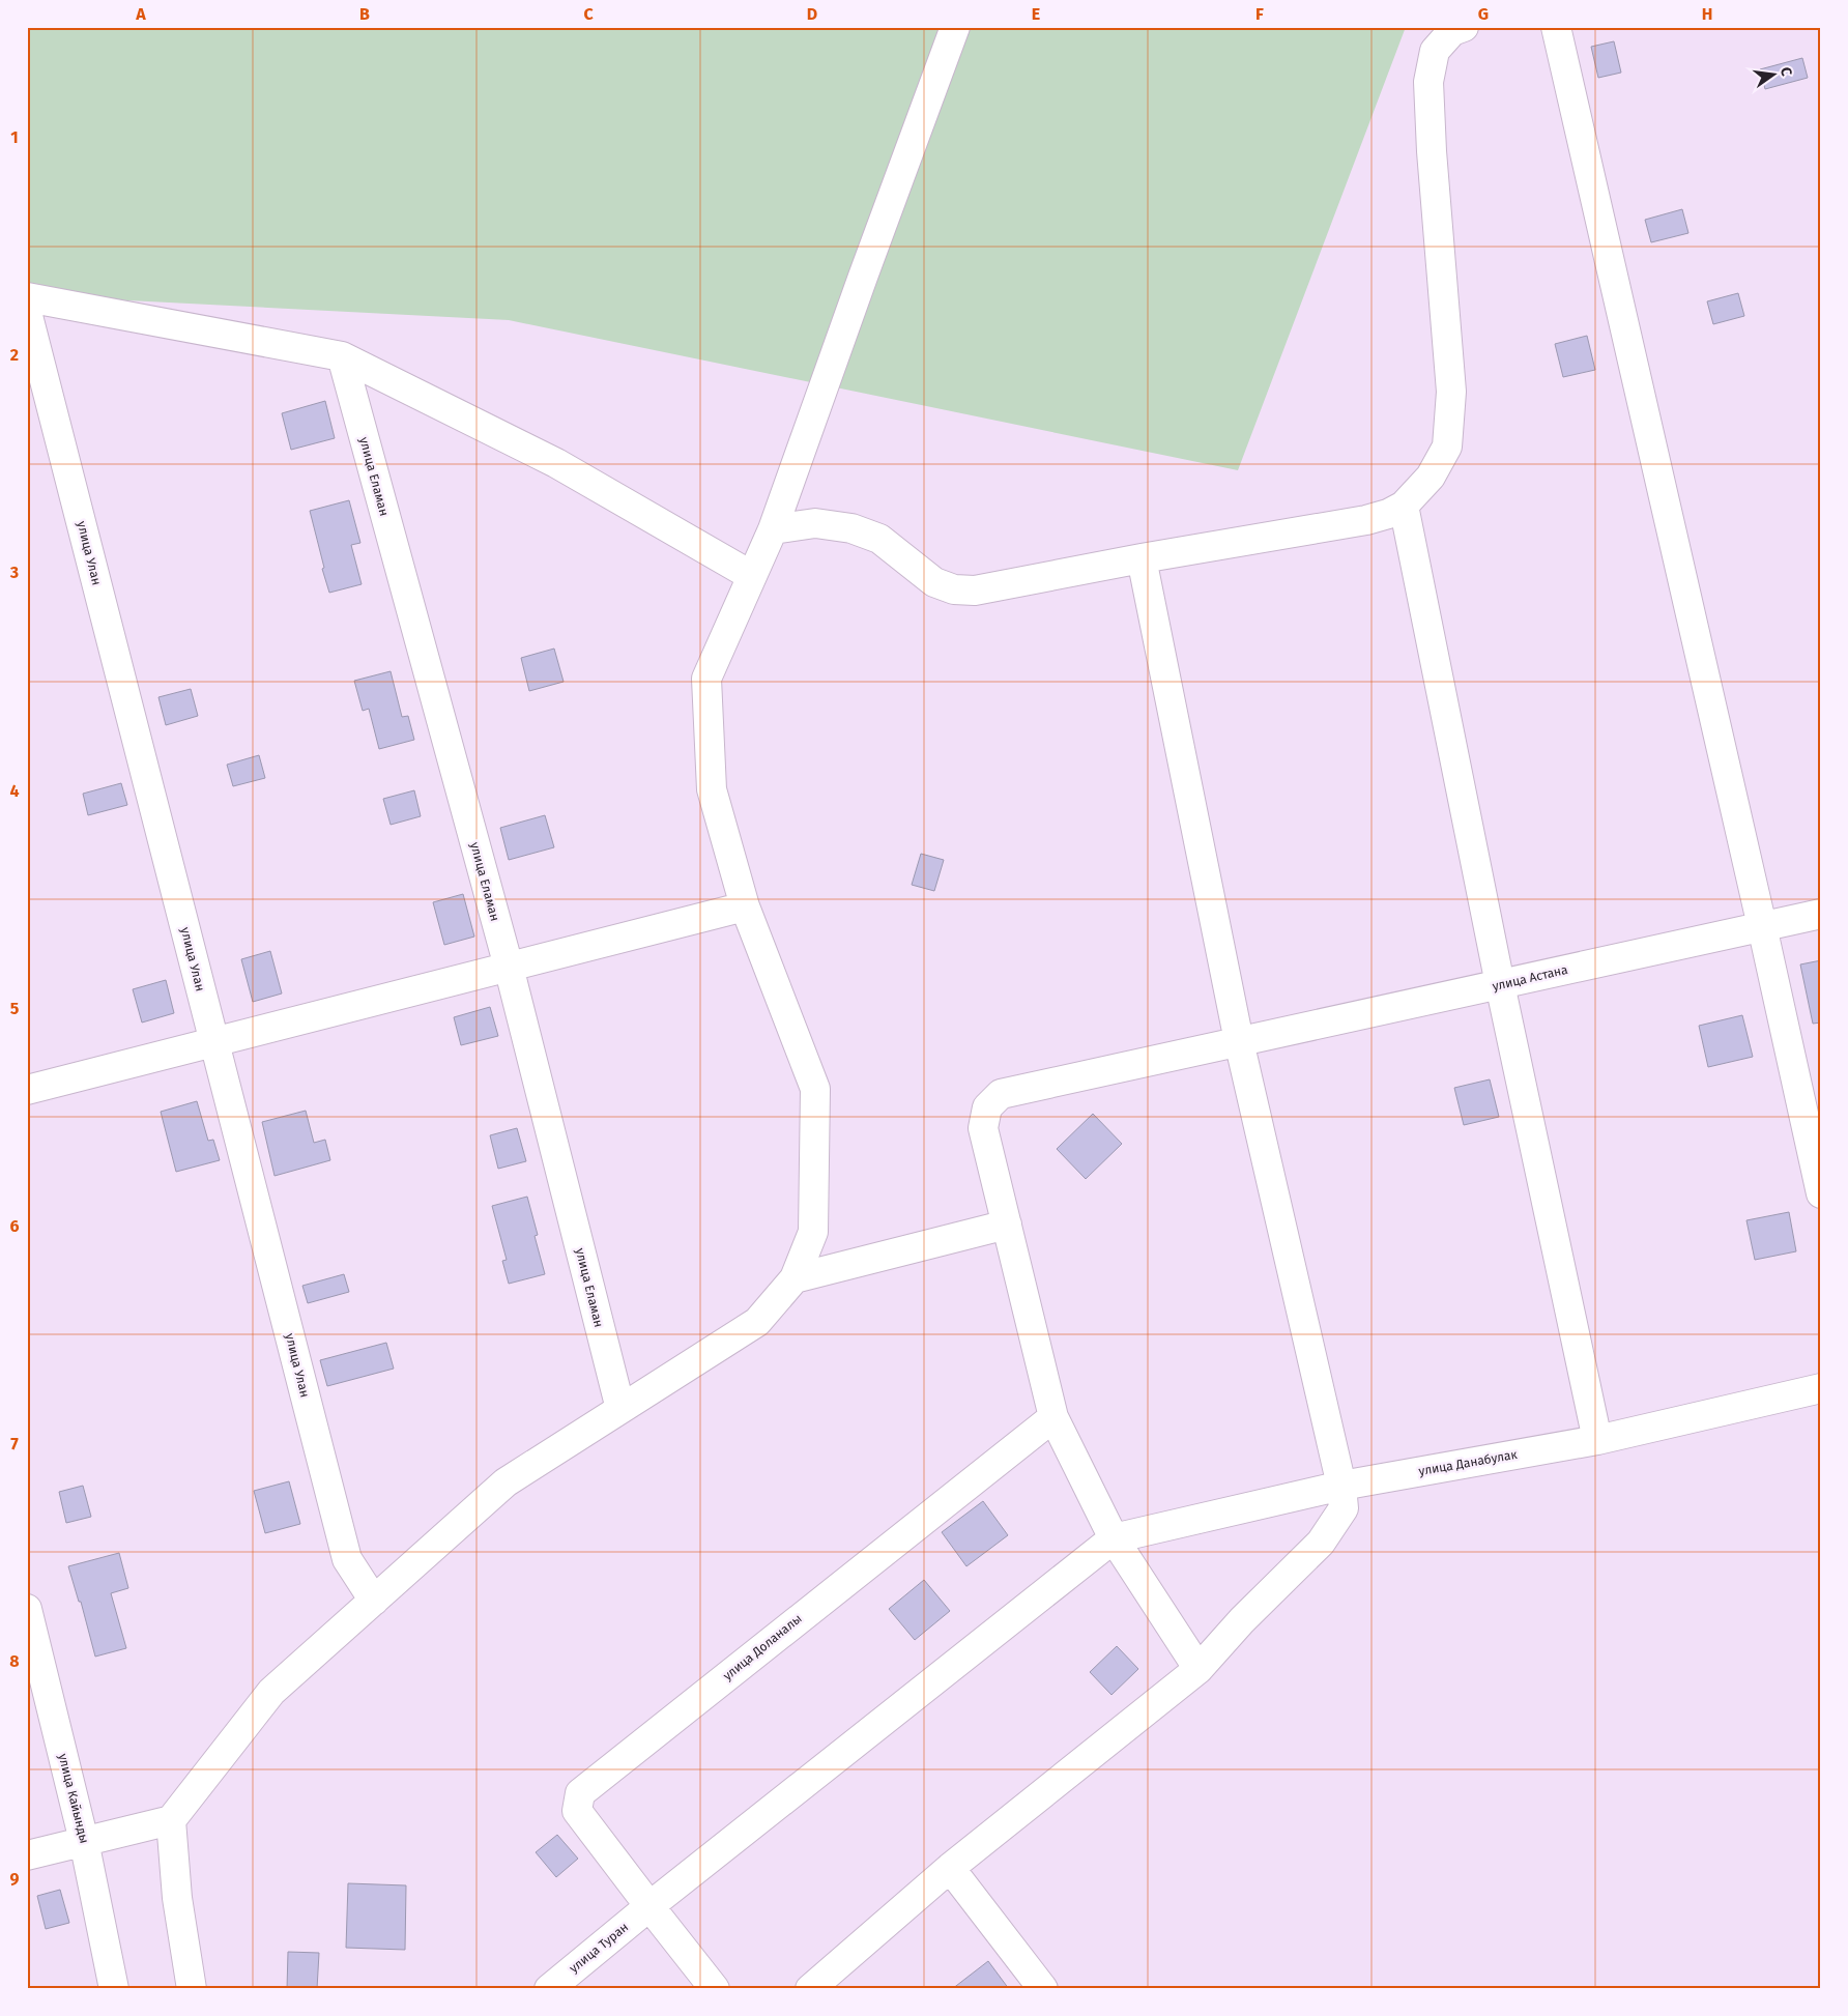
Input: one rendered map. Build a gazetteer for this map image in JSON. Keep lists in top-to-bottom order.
{
  "streets": {
    "street": [
      "улица Еламан",
      "улица Улан",
      "улица Астана",
      "улица Данабулак",
      "улица Доланалы",
      "улица Кайынды",
      "улица Туран"
    ]
  },
  "crossings": [
    ["улица Астана", "улица Данабулак"],
    ["улица Астана", "улица Доланалы"],
    ["улица Астана", "улица Туран"],
    ["улица Данабулак", "улица Туран"],
    ["улица Доланалы", "улица Туран"]
  ],
  "north": "right",
  "grid": {
    "columns": [
      "A",
      "B",
      "C",
      "D",
      "E",
      "F",
      "G",
      "H"
    ],
    "rows": [
      "1",
      "2",
      "3",
      "4",
      "5",
      "6",
      "7",
      "8",
      "9"
    ]
  }
}
